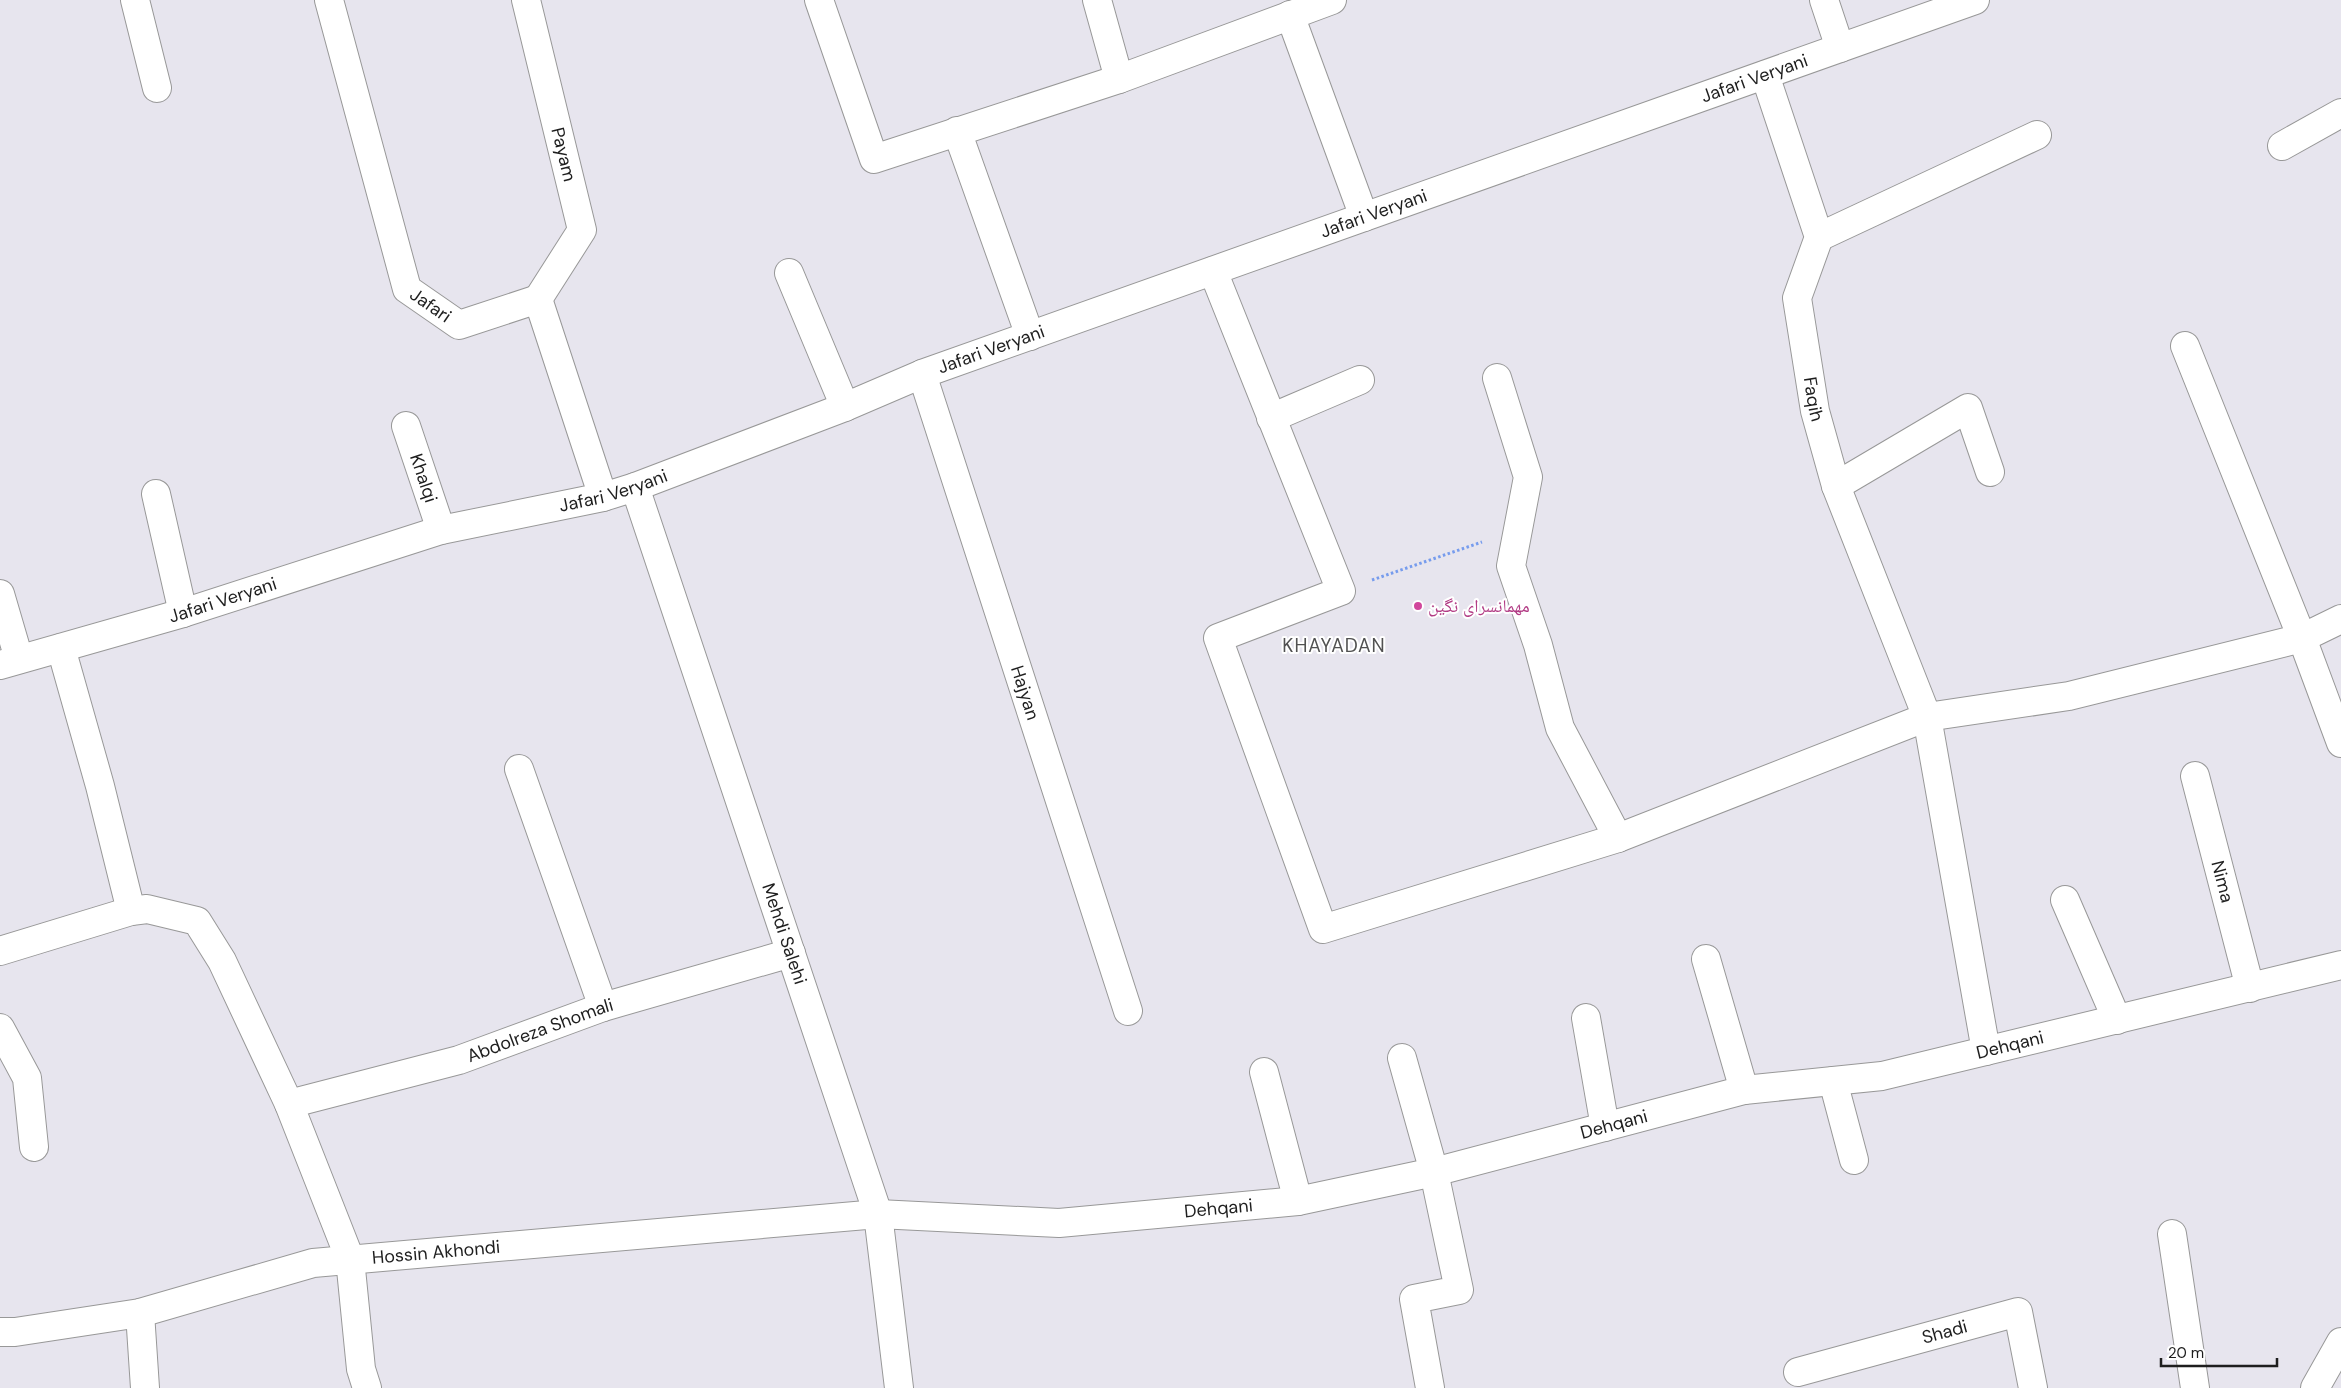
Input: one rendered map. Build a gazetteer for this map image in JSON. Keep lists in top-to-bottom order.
{
  "streets": {
    "street": [
      "Jafari Veryani",
      "Payam",
      "Jafari",
      "Faqih",
      "Khalqi",
      "Hajyan",
      "Nima",
      "Mehdi Salehi",
      "Abdolreza Shomali",
      "Dehqani",
      "Hossin Akhondi",
      "Shadi"
    ]
  },
  "crossings": [
    ["Jafari Veryani", "Khalqi"],
    ["Jafari Veryani", "Hajyan"],
    ["Jafari Veryani", "Mehdi Salehi"],
    ["Payam", "Jafari"],
    ["Faqih", "Dehqani"],
    ["Nima", "Dehqani"],
    ["Mehdi Salehi", "Abdolreza Shomali"],
    ["Mehdi Salehi", "Dehqani"],
    ["Mehdi Salehi", "Hossin Akhondi"],
    ["Dehqani", "Hossin Akhondi"]
  ],
  "districts": ["KHAYADAN"],
  "places": ["مهمانسرای نگین"],
  "scale_bar": "20 m"
}
